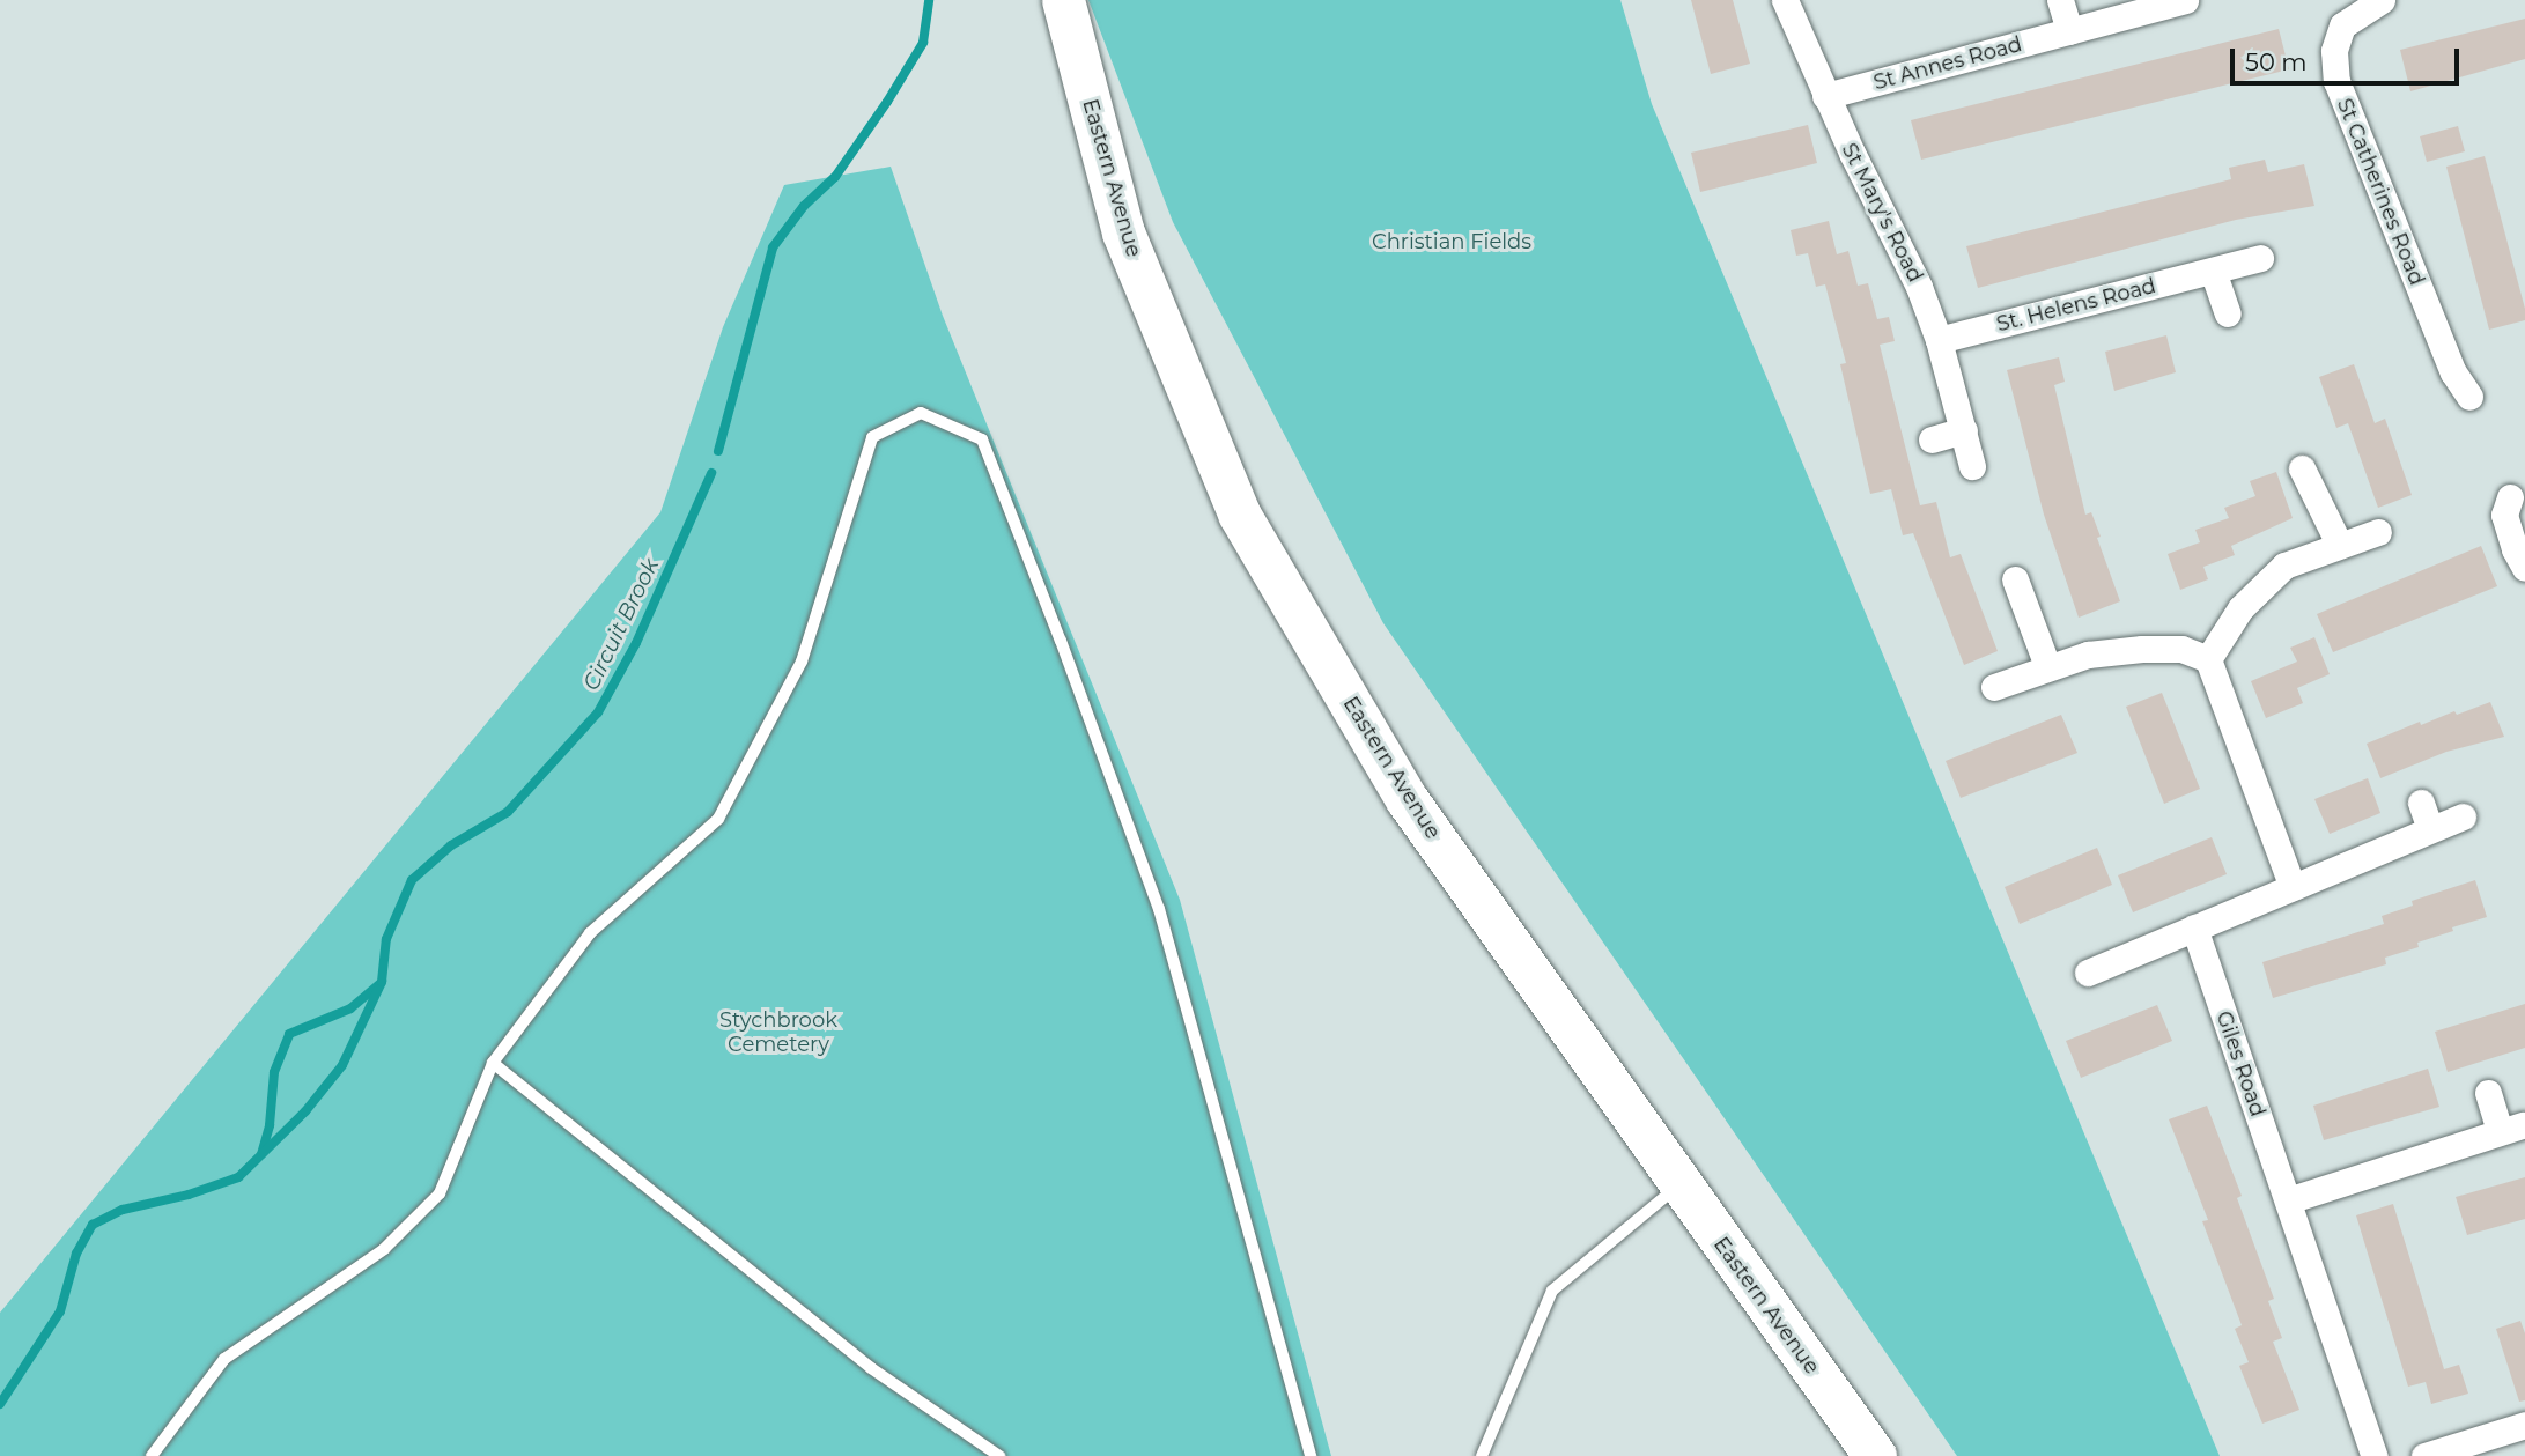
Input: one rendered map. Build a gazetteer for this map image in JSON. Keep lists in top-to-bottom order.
{
  "streets": {
    "highway": ["Eastern Avenue"],
    "street": [
      "St Annes Road",
      "St Catherines Road",
      "St Mary's Road",
      "St. Helens Road",
      "Giles Road"
    ]
  },
  "crossings": [
    ["St Annes Road", "St Mary's Road"],
    ["St Mary's Road", "St. Helens Road"]
  ],
  "water": ["Circuit Brook"],
  "parks": ["Christian Fields", "Stychbrook Cemetery"],
  "scale_bar": "50 m"
}
